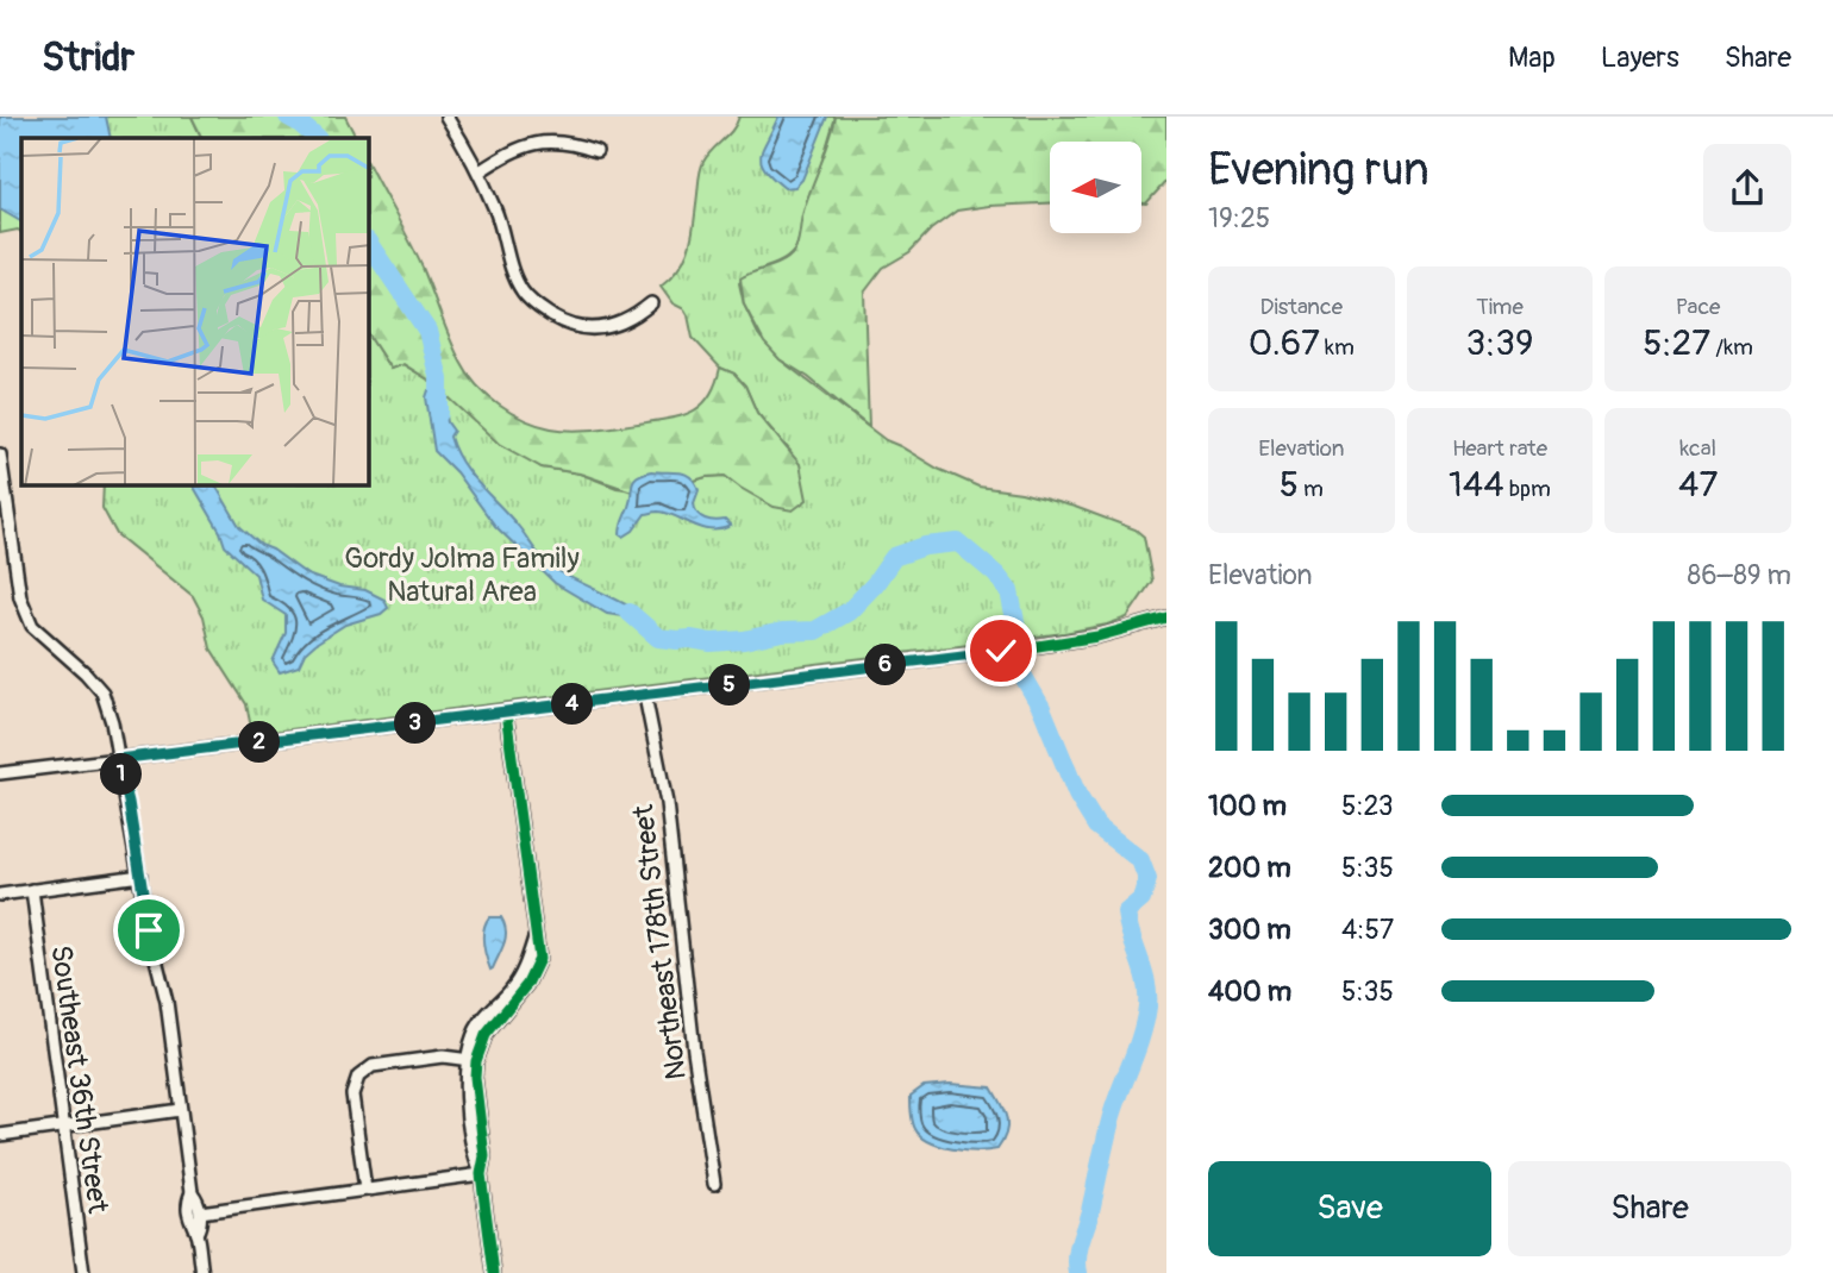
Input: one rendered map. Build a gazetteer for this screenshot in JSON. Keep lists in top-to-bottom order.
{
  "streets": {
    "street": ["Northeast 178th Street", "Southeast 36th Street"]
  },
  "parks": ["Gordy Jolma Family Natural Area"],
  "north": "left",
  "page": {
    "header": "Stridr",
    "nav": ["Map", "Layers", "Share"],
    "heading": ["Evening run", "19:25"],
    "stats": [
      ["Distance", "0.67 km"],
      ["Time", "3:39"],
      ["Pace", "5:27 /km"],
      ["Elevation", "5 m"],
      ["Heart rate", "144 bpm"],
      ["kcal", "47"]
    ],
    "chart": ["Elevation", "86–89 m"],
    "pins": [
      "6",
      "5",
      "4",
      "3",
      "2",
      "1"
    ],
    "list": [
      {
        "name": "100 m",
        "note": "5:23"
      },
      {
        "name": "200 m",
        "note": "5:35"
      },
      {
        "name": "300 m",
        "note": "4:57"
      },
      {
        "name": "400 m",
        "note": "5:35"
      }
    ],
    "buttons": ["Save", "Share"]
  }
}
